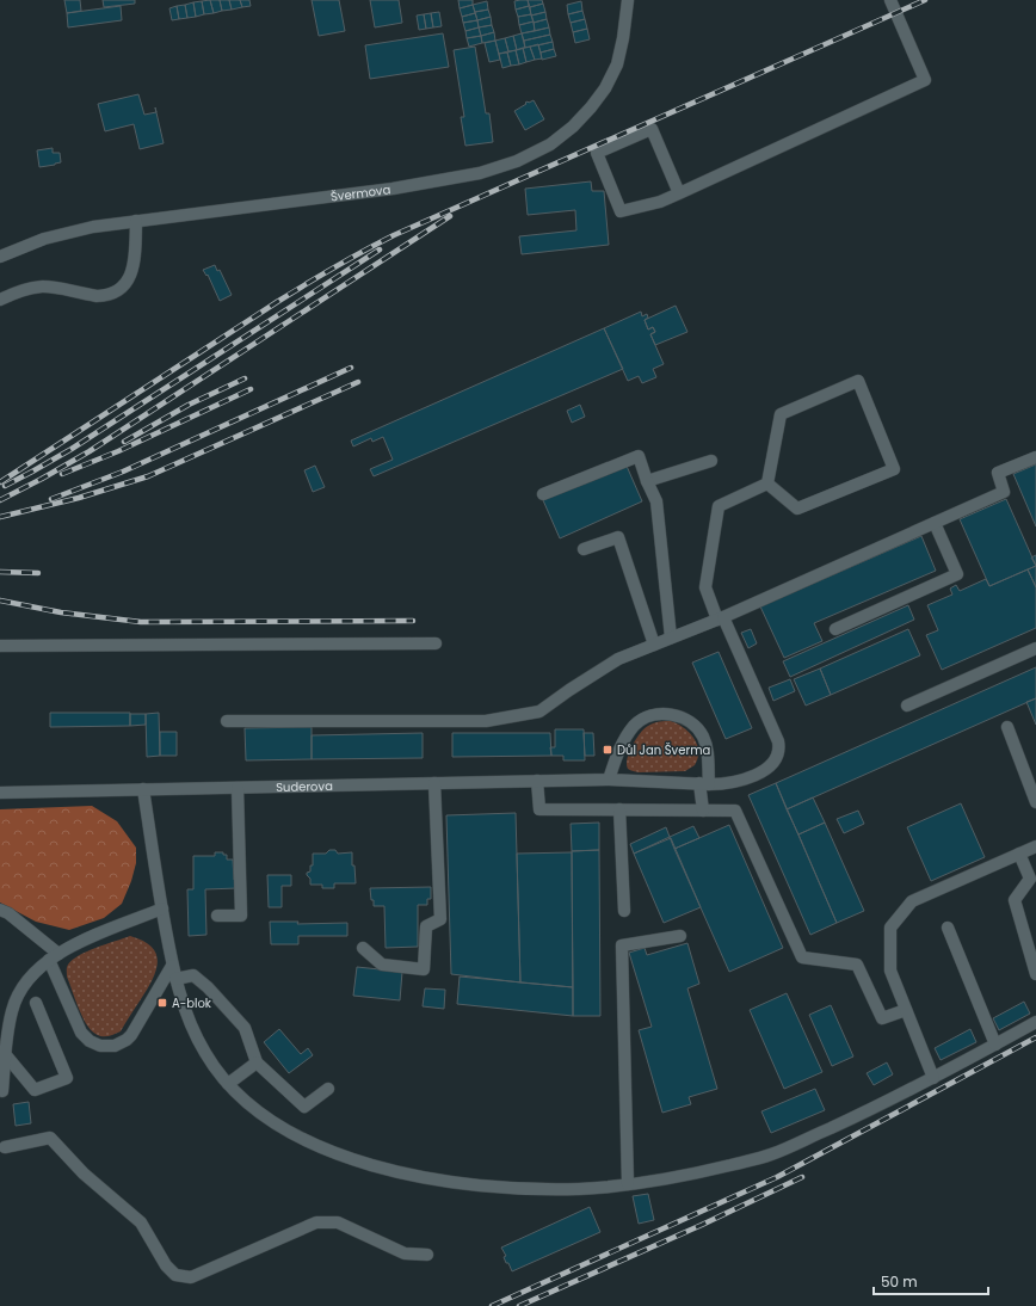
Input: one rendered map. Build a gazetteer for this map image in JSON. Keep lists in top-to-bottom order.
{
  "streets": {
    "street": ["Švermova", "Suderova"]
  },
  "places": {
    "transit": ["Důl Jan Šverma", "A-blok"]
  },
  "scale_bar": "50 m"
}
